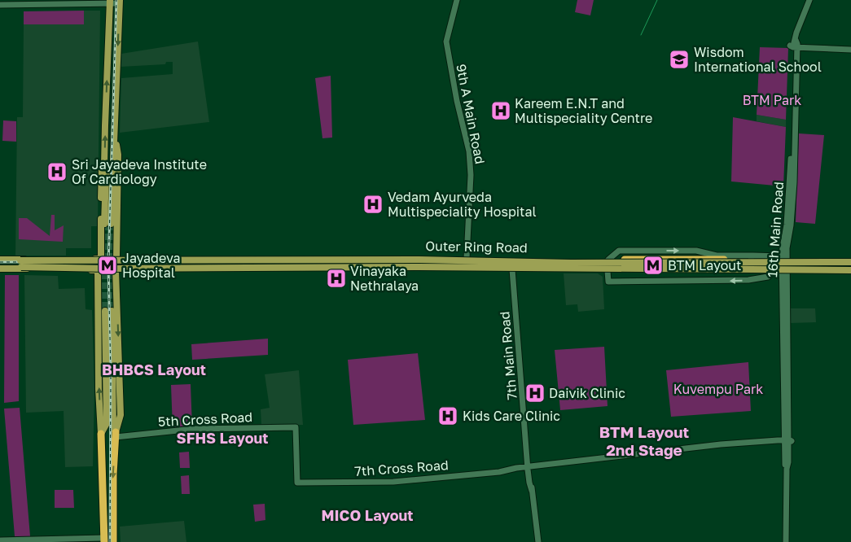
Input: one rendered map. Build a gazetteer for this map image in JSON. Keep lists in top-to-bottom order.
{
  "streets": {
    "highway": ["Outer Ring Road"],
    "street": [
      "9th A Main Road",
      "16th Main Road",
      "7th Main Road",
      "5th Cross Road",
      "7th Cross Road"
    ]
  },
  "crossings": [
    ["9th A Main Road", "Outer Ring Road"],
    ["16th Main Road", "Outer Ring Road"],
    ["16th Main Road", "7th Cross Road"],
    ["Outer Ring Road", "7th Main Road"],
    ["7th Main Road", "7th Cross Road"],
    ["5th Cross Road", "7th Cross Road"]
  ],
  "districts": [
    "BHBCS Layout",
    "BTM Layout 2nd Stage",
    "SFHS Layout",
    "MICO Layout"
  ],
  "parks": ["BTM Park", "Kuvempu Park"],
  "places": {
    "school or university": ["Wisdom International School"],
    "hospital": [
      "Kareem E.N.T and Multispeciality Centre",
      "Sri Jayadeva Institute Of Cardiology",
      "Vedam Ayurveda Multispeciality Hospital",
      "Vinayaka Nethralaya",
      "Daivik Clinic",
      "Kids Care Clinic"
    ],
    "metro station": ["Jayadeva Hospital", "BTM Layout"]
  }
}
